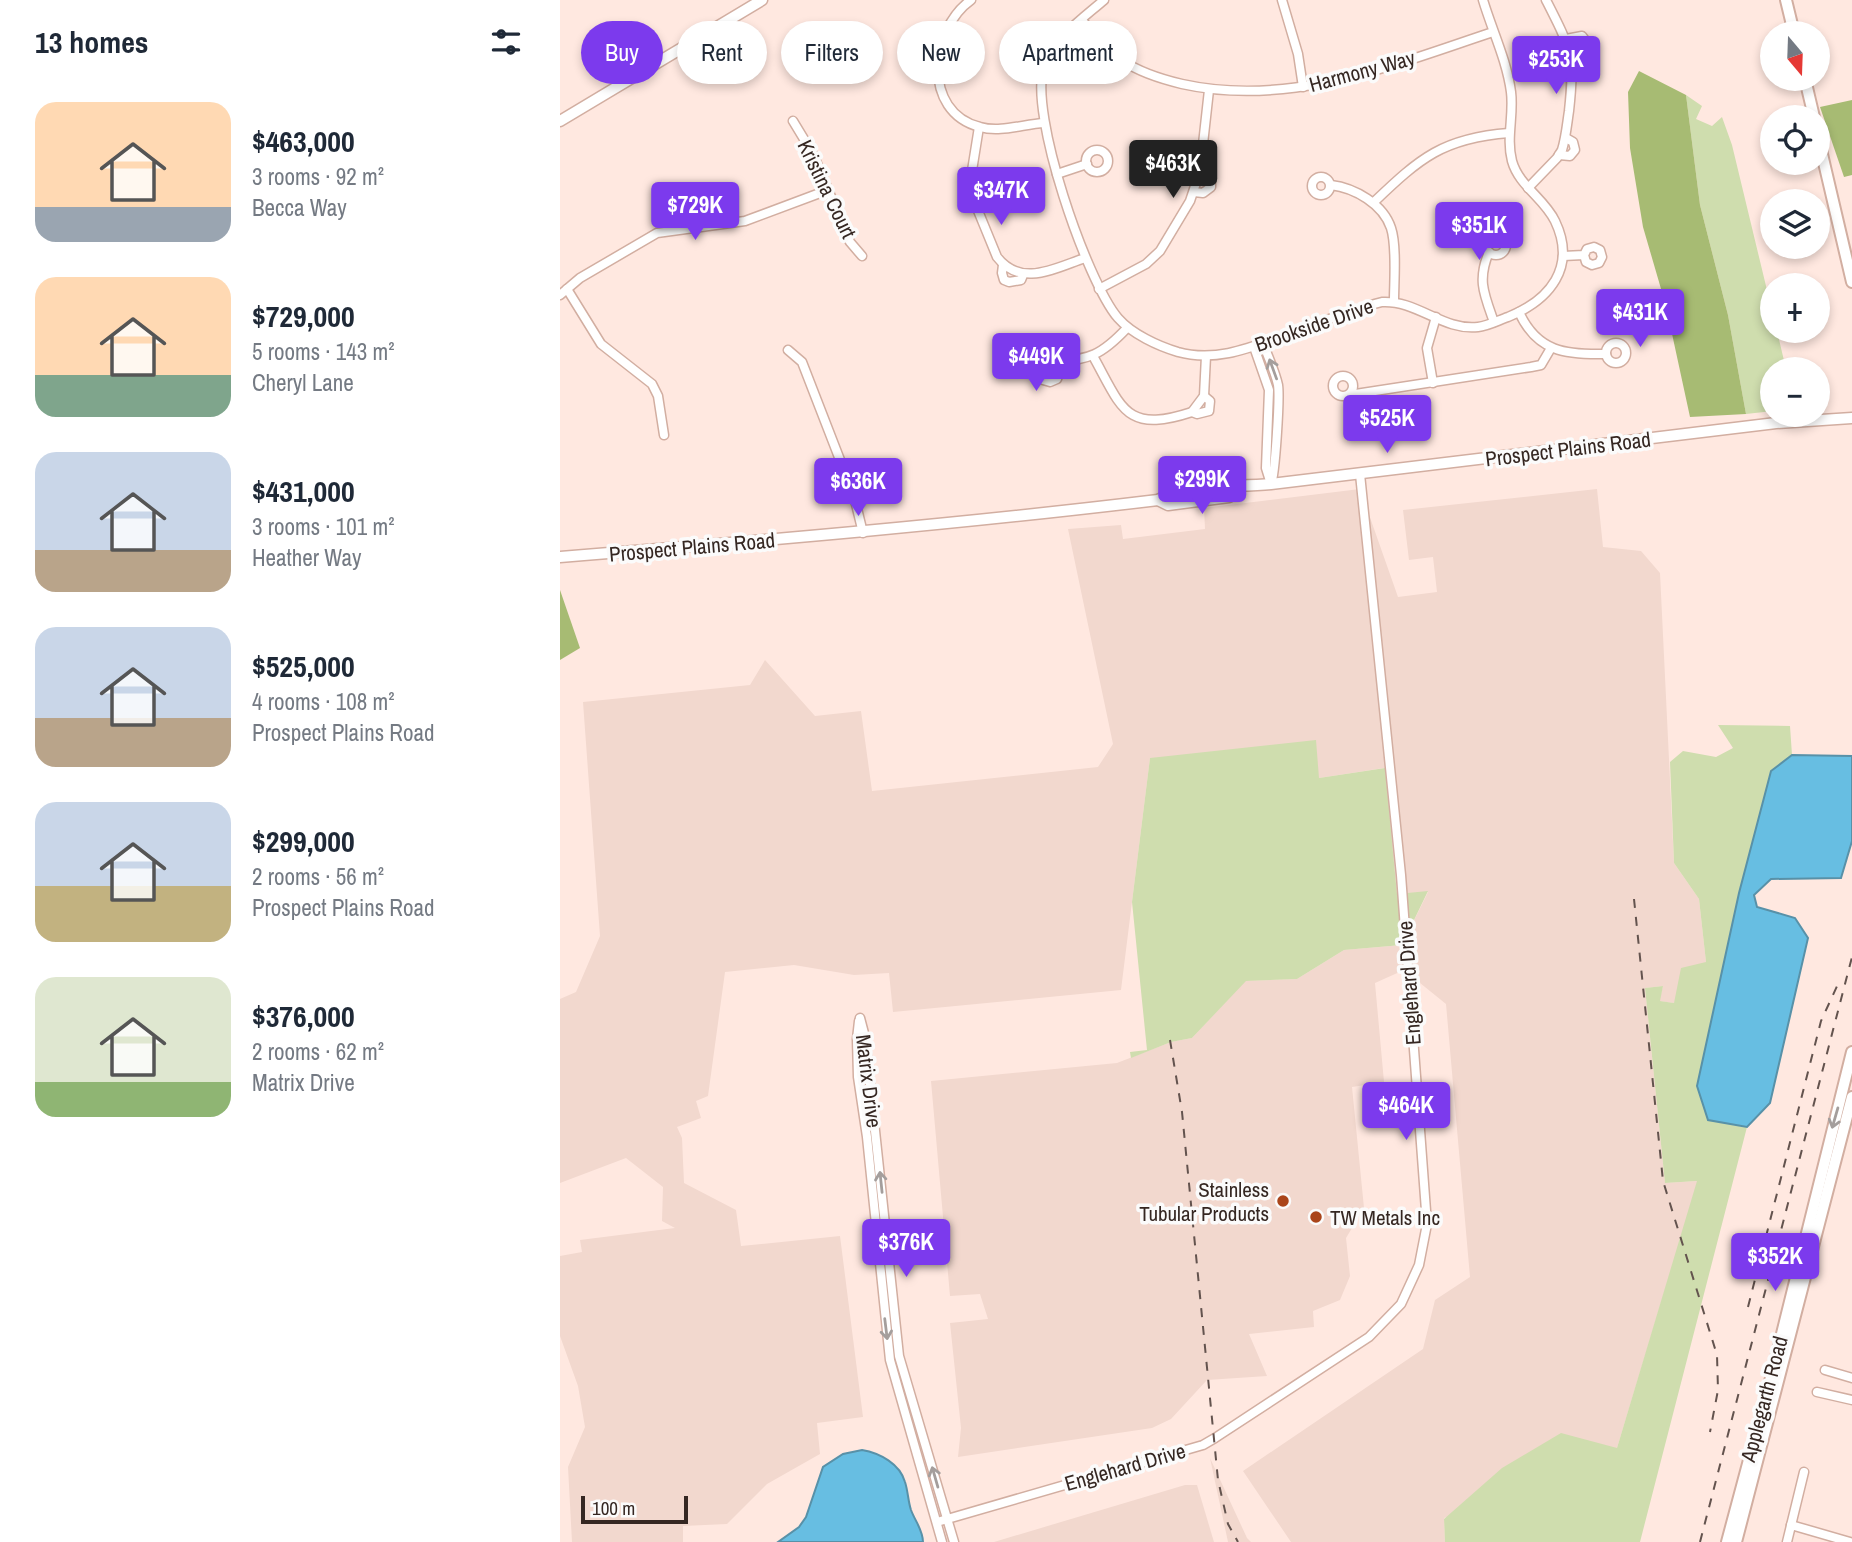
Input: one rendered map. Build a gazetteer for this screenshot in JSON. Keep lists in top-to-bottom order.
{
  "streets": {
    "main road": ["Applegarth Road"],
    "street": [
      "Harmony Way",
      "Kristina Court",
      "Brookside Drive",
      "Prospect Plains Road",
      "Englehard Drive",
      "Matrix Drive"
    ]
  },
  "crossings": [
    ["Harmony Way", "Brookside Drive"],
    ["Prospect Plains Road", "Englehard Drive"],
    ["Englehard Drive", "Matrix Drive"]
  ],
  "places": ["Stainless Tubular Products", "TW Metals Inc"],
  "scale_bar": "100 m",
  "north": "bottom",
  "page": {
    "heading": "13 homes",
    "map_buttons": ["+", "−"],
    "chip": [
      "Buy",
      "Rent",
      "Filters",
      "New",
      "Apartment"
    ],
    "price": [
      "$253K",
      "$463K",
      "$347K",
      "$729K",
      "$351K",
      "$431K",
      "$449K",
      "$525K",
      "$299K",
      "$636K",
      "$464K",
      "$376K",
      "$352K"
    ],
    "list": [
      {
        "name": "$463,000",
        "note": "3 rooms · 92 m² · Becca Way"
      },
      {
        "name": "$729,000",
        "note": "5 rooms · 143 m² · Cheryl Lane"
      },
      {
        "name": "$431,000",
        "note": "3 rooms · 101 m² · Heather Way"
      },
      {
        "name": "$525,000",
        "note": "4 rooms · 108 m² · Prospect Plains Road"
      },
      {
        "name": "$299,000",
        "note": "2 rooms · 56 m² · Prospect Plains Road"
      },
      {
        "name": "$376,000",
        "note": "2 rooms · 62 m² · Matrix Drive"
      }
    ],
    "scale": "100 m"
  }
}
